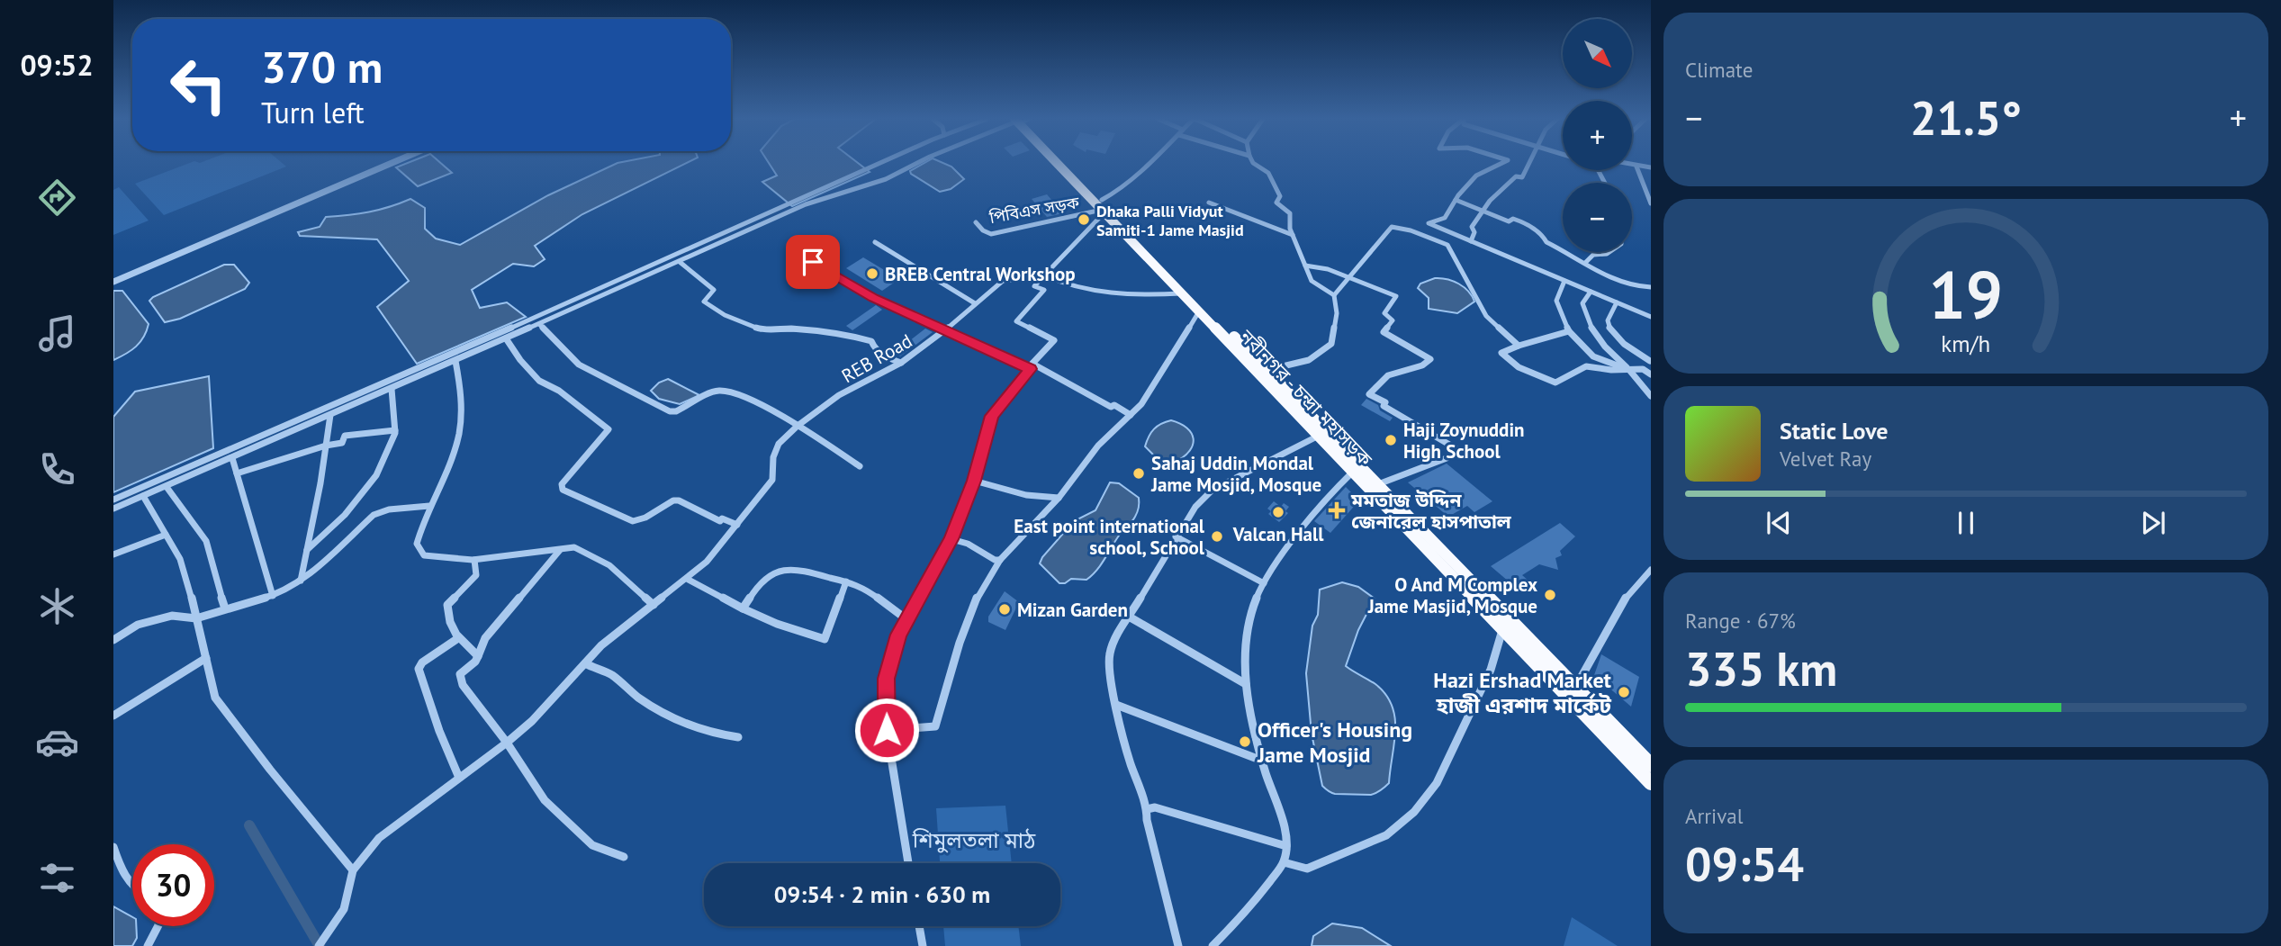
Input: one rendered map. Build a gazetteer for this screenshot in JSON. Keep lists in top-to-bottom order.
{
  "streets": {
    "highway": ["নবীনগর - চন্দ্রা মহাসড়ক"],
    "street": ["পিবিএস সড়ক", "REB Road"]
  },
  "crossings": [
    ["পিবিএস সড়ক", "নবীনগর - চন্দ্রা মহাসড়ক"]
  ],
  "parks": ["শিমুলতলা মাঠ"],
  "places": {
    "other": [
      "Dhaka Palli Vidyut Samiti-1 Jame Masjid",
      "BREB Central Workshop",
      "Haji Zoynuddin High School",
      "Sahaj Uddin Mondal Jame Mosjid, Mosque",
      "Valcan Hall",
      "East point international school, School",
      "O And M Complex Jame Masjid, Mosque",
      "Mizan Garden",
      "Hazi Ershad Market হাজী এরশাদ মার্কেট",
      "Officer's Housing Jame Mosjid"
    ],
    "health": ["মমতাজ উদ্দিন জেনারেল হাসপাতাল"]
  },
  "north": "bottom right",
  "page": {
    "tabs": "09:52",
    "tile": [
      "Climate",
      ["Range · 67%", "335 km"],
      ["Arrival", "09:54"]
    ],
    "map_buttons": ["+", "−"],
    "turn": ["370 m", "Turn left"],
    "heat": ["−", "21.5°", "+"],
    "song": ["Static Love", "Velvet Ray"],
    "limit": "30",
    "trip": "09:54 · 2 min · 630 m",
    "gauge": ["19", "km/h"]
  }
}
